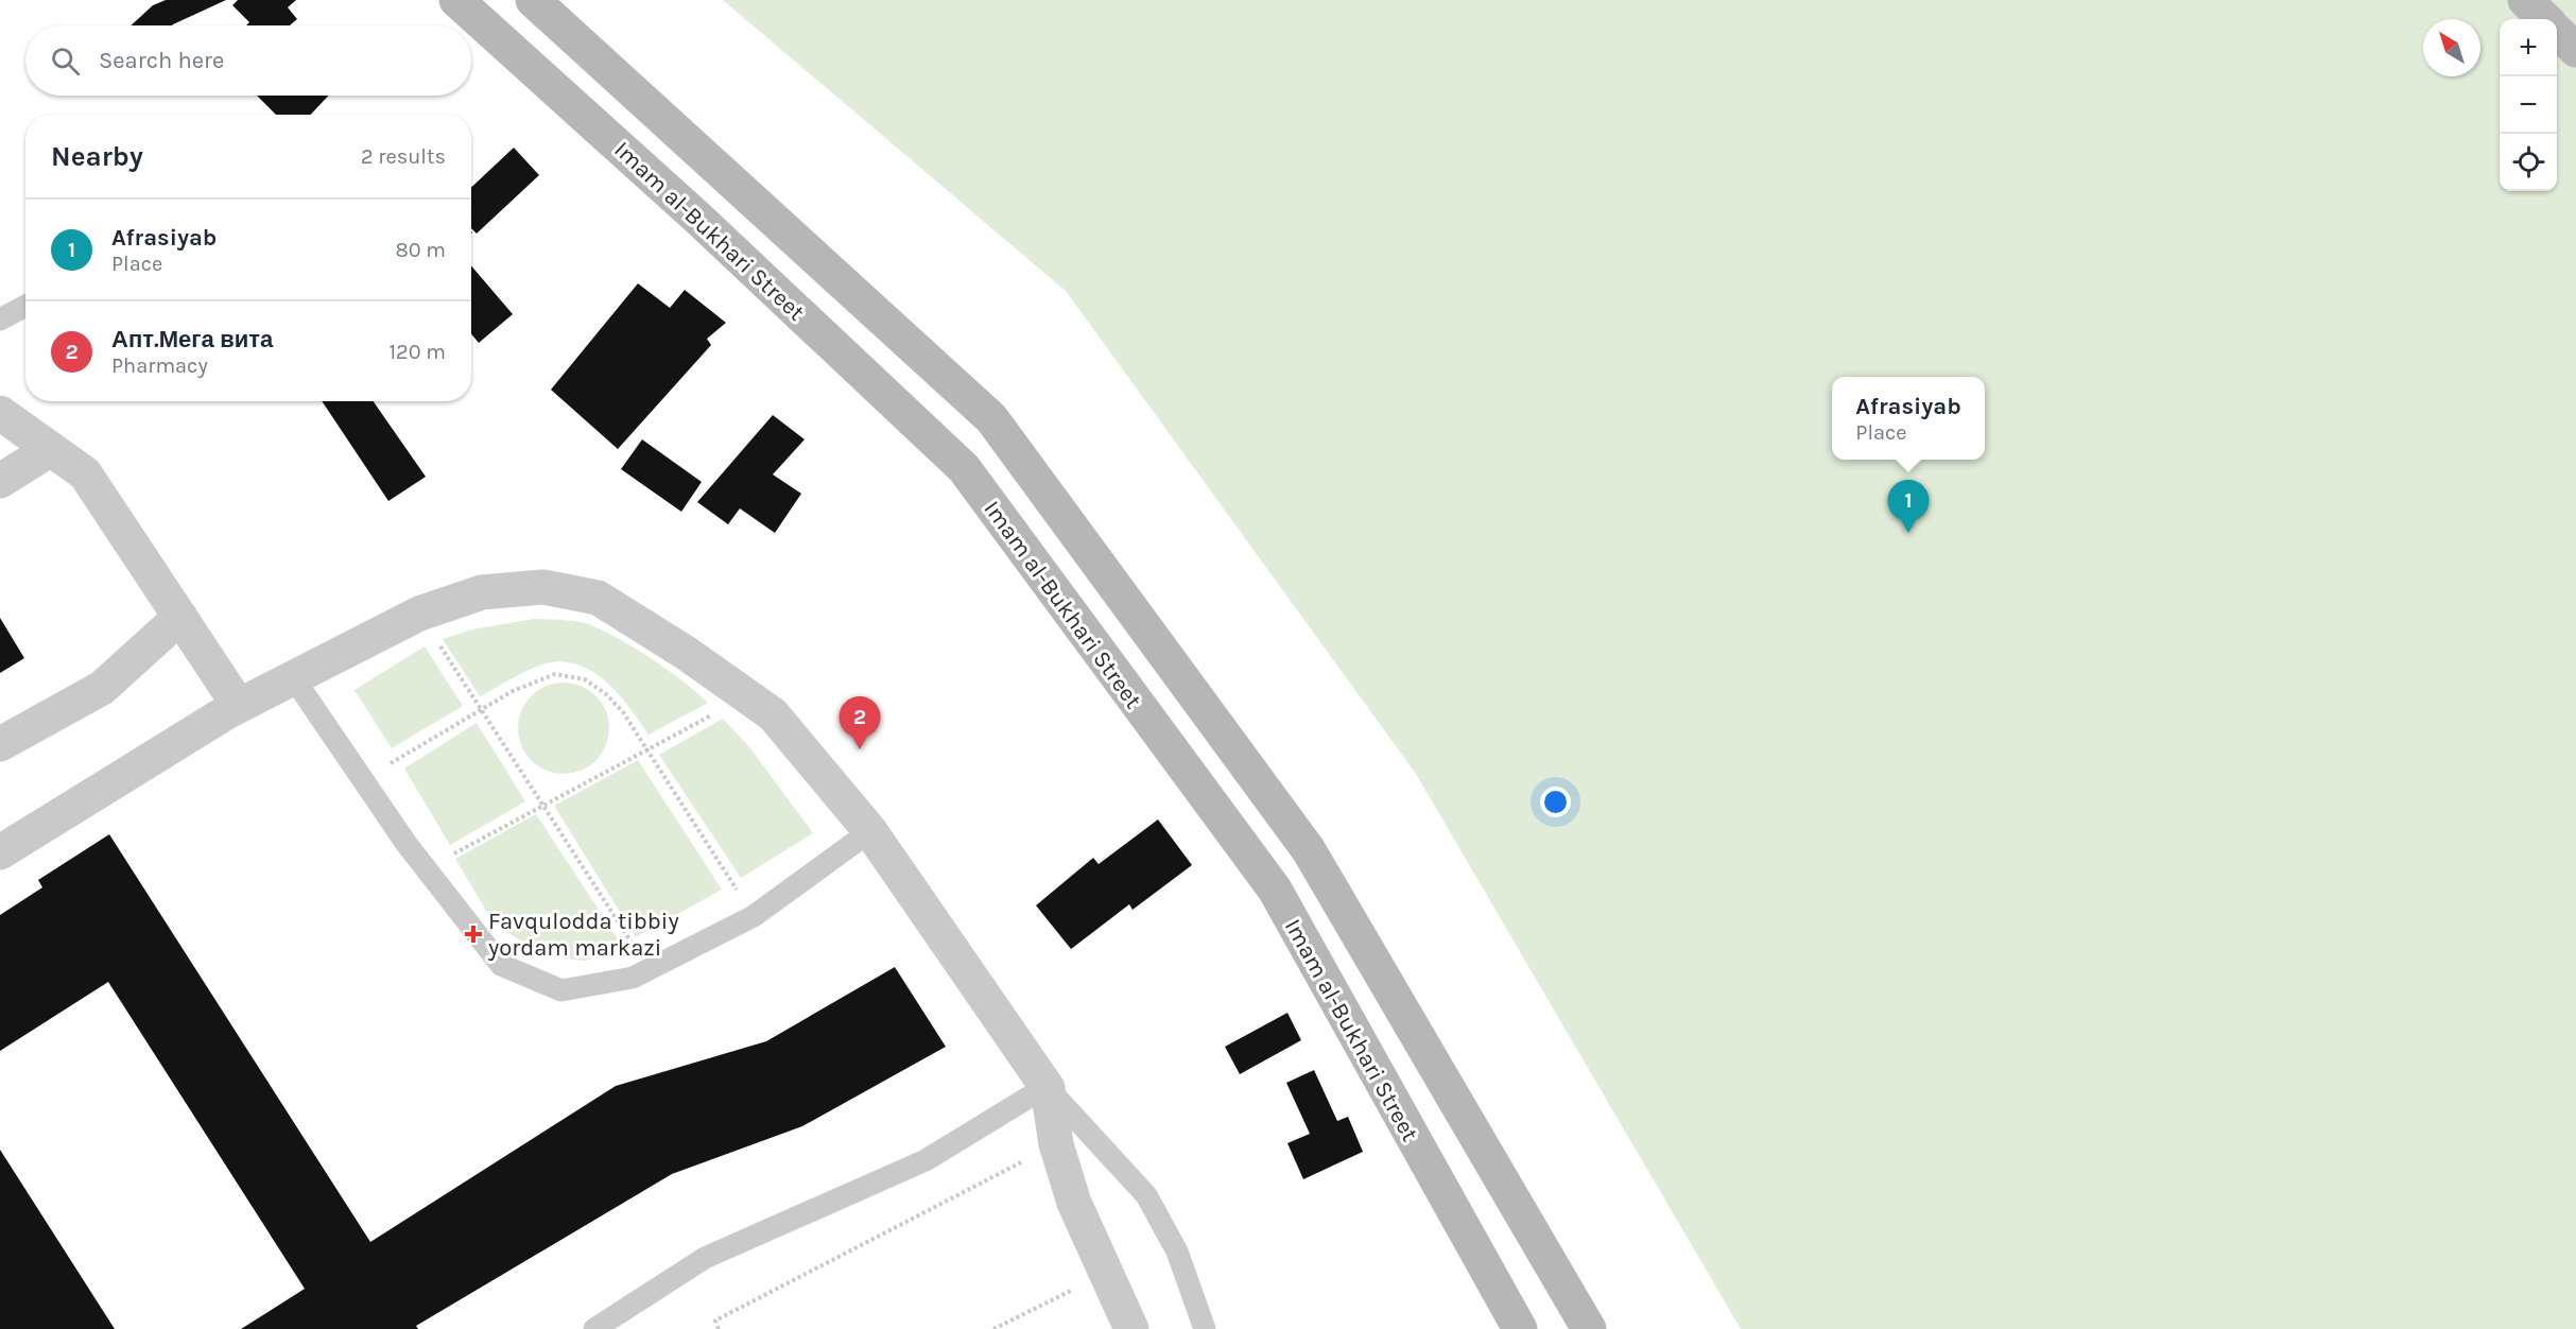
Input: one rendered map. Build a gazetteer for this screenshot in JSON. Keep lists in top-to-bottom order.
{
  "streets": {
    "main road": ["Imam al-Bukhari Street"]
  },
  "places": {
    "health": ["Favqulodda tibbiy yordam markazi"]
  },
  "north": "top left",
  "page": {
    "map_buttons": ["+", "−"],
    "search": "Search here",
    "heading": ["Nearby", "2 results"],
    "list": [
      {
        "mark": "1",
        "name": "Afrasiyab",
        "note": "Place",
        "value": "80 m"
      },
      {
        "mark": "2",
        "name": "Апт.Мега вита",
        "note": "Pharmacy",
        "value": "120 m"
      }
    ],
    "popup": ["Afrasiyab", "Place"],
    "pins": ["1", "2"]
  }
}
